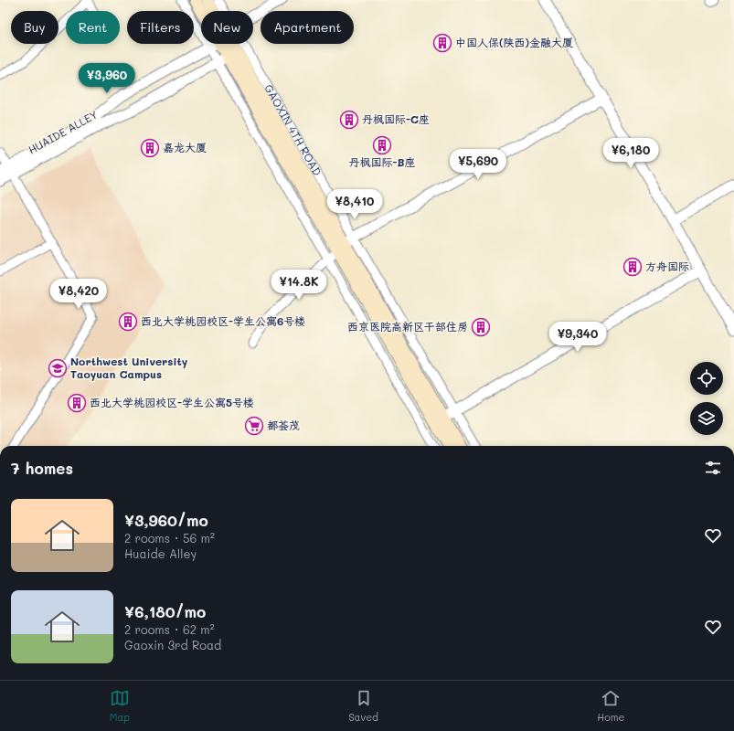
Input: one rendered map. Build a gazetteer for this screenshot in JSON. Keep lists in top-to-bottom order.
{
  "streets": {
    "main road": ["GAOXIN 4TH ROAD"],
    "street": ["HUAIDE ALLEY"]
  },
  "crossings": [
    ["GAOXIN 4TH ROAD", "HUAIDE ALLEY"]
  ],
  "places": {
    "building": [
      "中国人保(陕西)金融大厦",
      "丹枫国际-C座",
      "丹枫国际-B座",
      "嘉龙大厦",
      "方舟国际",
      "西北大学桃园校区-学生公寓6号楼",
      "西京医院高新区干部住房",
      "西北大学桃园校区-学生公寓5号楼"
    ],
    "school or university": ["Northwest University Taoyuan Campus"],
    "supermarket": ["都荟茂"]
  },
  "page": {
    "chip": [
      "Buy",
      "Rent",
      "Filters",
      "New",
      "Apartment"
    ],
    "price": [
      "¥3,960",
      "¥6,180",
      "¥5,690",
      "¥8,410",
      "¥14.8K",
      "¥8,420",
      "¥9,340"
    ],
    "heading": "7 homes",
    "list": [
      {
        "name": "¥3,960/mo",
        "note": "2 rooms · 56 m² · Huaide Alley"
      },
      {
        "name": "¥6,180/mo",
        "note": "2 rooms · 62 m² · Gaoxin 3rd Road"
      }
    ],
    "tabs": ["Map", "Saved", "Home"]
  }
}
